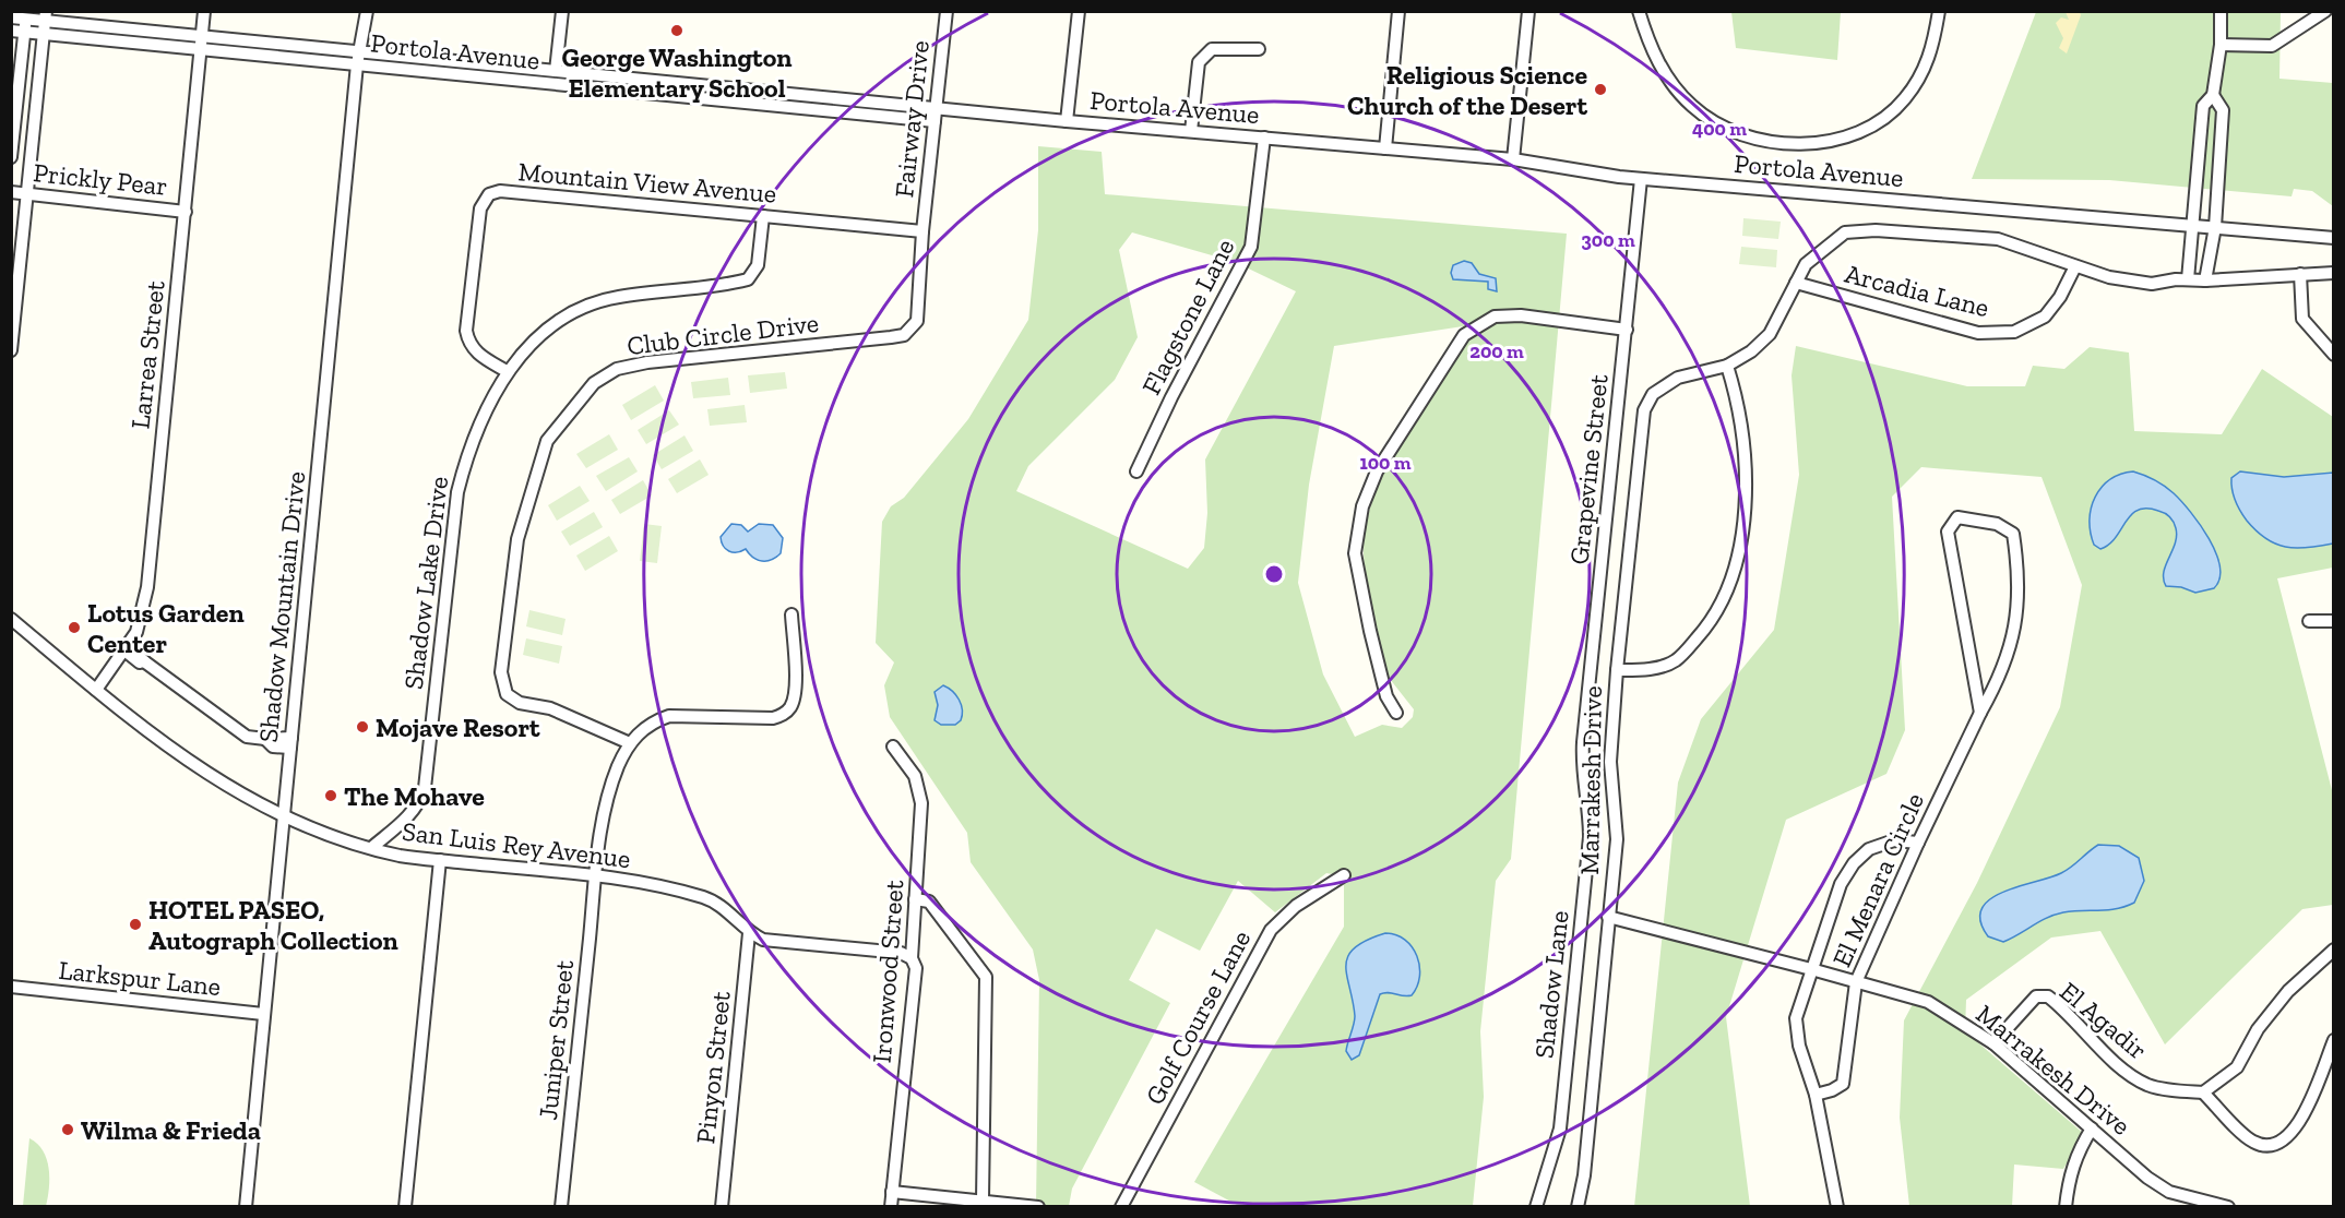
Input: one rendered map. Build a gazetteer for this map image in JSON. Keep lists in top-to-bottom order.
{
  "streets": {
    "street": [
      "Portola Avenue",
      "Fairway Drive",
      "Prickly Pear",
      "Mountain View Avenue",
      "Arcadia Lane",
      "Flagstone Lane",
      "Club Circle Drive",
      "Larrea Street",
      "Grapevine Street",
      "Shadow Lake Drive",
      "Shadow Mountain Drive",
      "Marrakesh Drive",
      "San Luis Rey Avenue",
      "El Menara Circle",
      "Ironwood Street",
      "Larkspur Lane",
      "Shadow Lane",
      "Golf Course Lane",
      "El Agadir",
      "Juniper Street",
      "Pinyon Street"
    ]
  },
  "crossings": [
    ["Portola Avenue", "Fairway Drive"],
    ["Portola Avenue", "Flagstone Lane"],
    ["Portola Avenue", "Larrea Street"],
    ["Portola Avenue", "Grapevine Street"],
    ["Portola Avenue", "Shadow Mountain Drive"],
    ["Fairway Drive", "Mountain View Avenue"],
    ["Fairway Drive", "Club Circle Drive"],
    ["Prickly Pear", "Larrea Street"],
    ["Mountain View Avenue", "Club Circle Drive"],
    ["Mountain View Avenue", "Shadow Lake Drive"],
    ["Arcadia Lane", "Marrakesh Drive"],
    ["Club Circle Drive", "Juniper Street"],
    ["Larrea Street", "San Luis Rey Avenue"],
    ["Grapevine Street", "Shadow Lane"],
    ["Shadow Lake Drive", "San Luis Rey Avenue"],
    ["Shadow Mountain Drive", "San Luis Rey Avenue"],
    ["Shadow Mountain Drive", "Larkspur Lane"],
    ["Marrakesh Drive", "El Menara Circle"],
    ["Marrakesh Drive", "El Agadir"],
    ["San Luis Rey Avenue", "Ironwood Street"],
    ["San Luis Rey Avenue", "Juniper Street"],
    ["San Luis Rey Avenue", "Pinyon Street"]
  ],
  "places": [
    "George Washington Elementary School",
    "Religious Science Church of the Desert",
    "Lotus Garden Center",
    "Mojave Resort",
    "The Mohave",
    "HOTEL PASEO, Autograph Collection",
    "Wilma & Frieda"
  ],
  "rings": [
    "400 m",
    "300 m",
    "200 m",
    "100 m"
  ]
}
